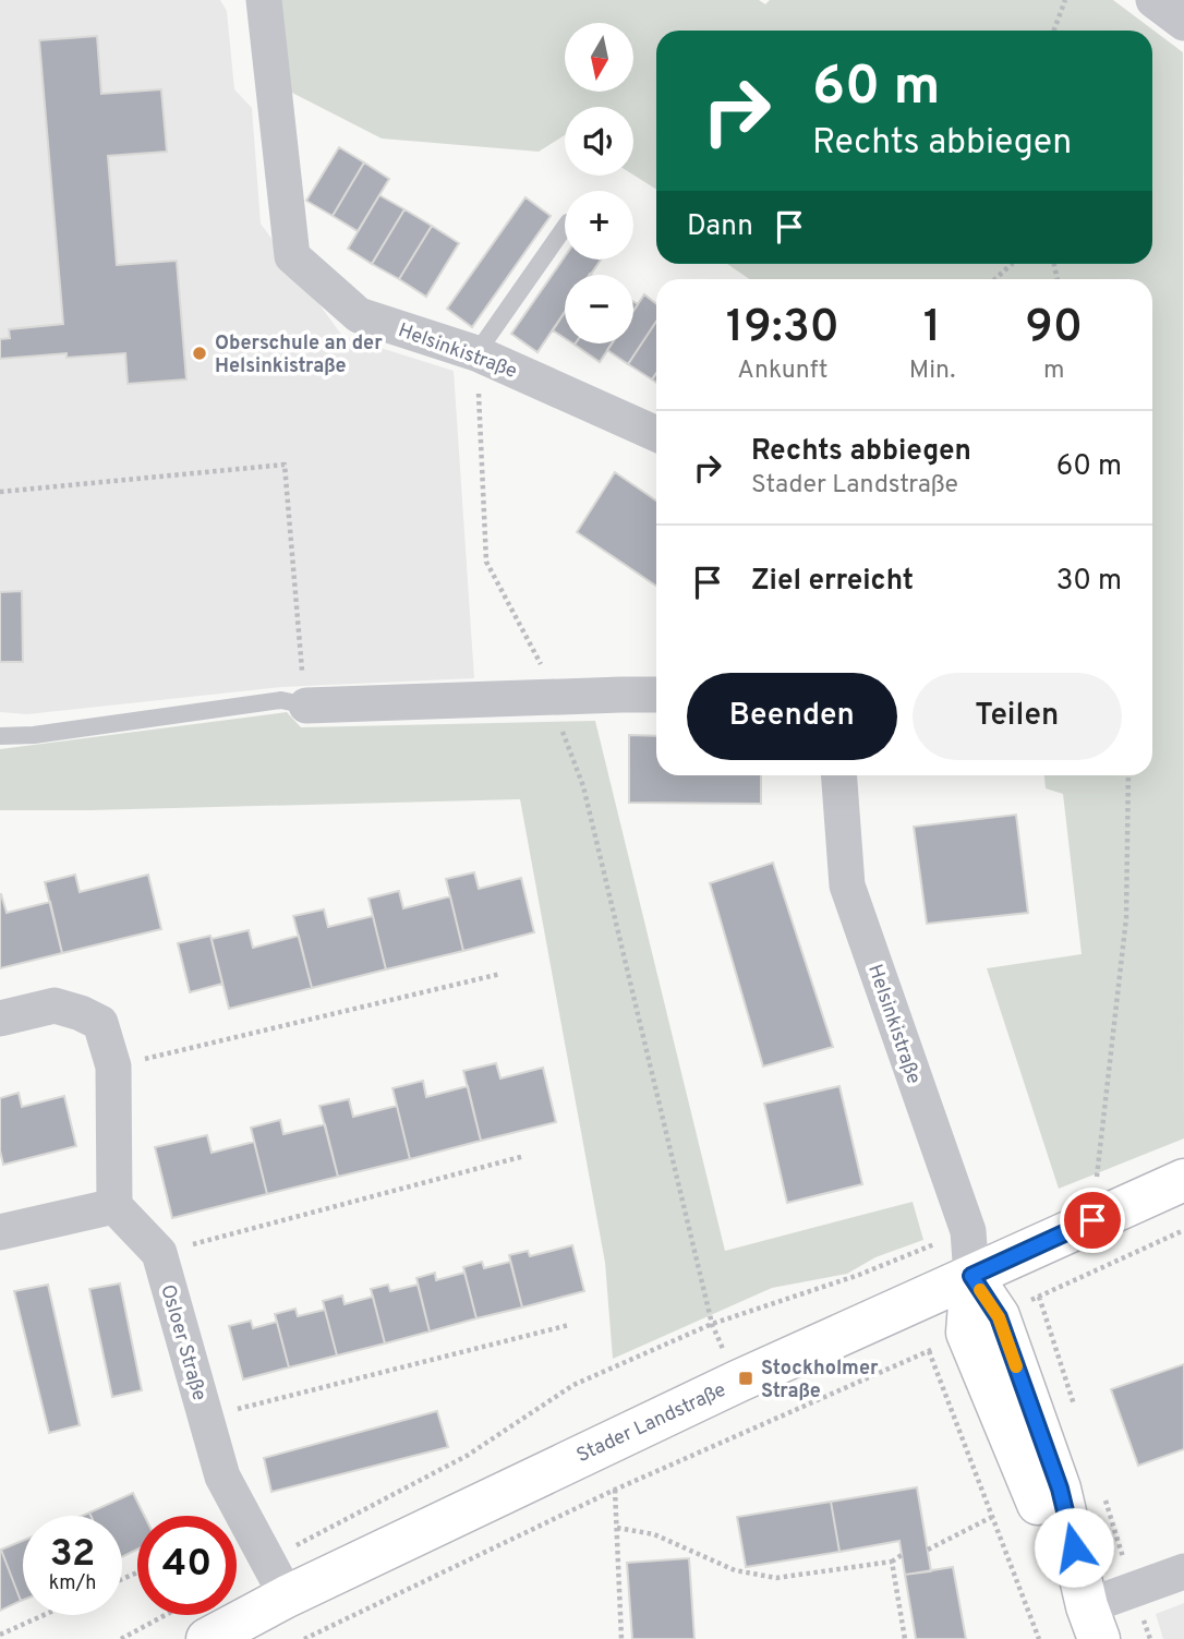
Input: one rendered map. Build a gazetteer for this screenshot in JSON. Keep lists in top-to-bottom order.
{
  "streets": {
    "street": ["Helsinkistraße", "Osloer Straße", "Stader Landstraße"]
  },
  "crossings": [
    ["Helsinkistraße", "Stader Landstraße"],
    ["Osloer Straße", "Stader Landstraße"]
  ],
  "places": {
    "other": ["Oberschule an der Helsinkistraße"],
    "transit": ["Stockholmer Straße"]
  },
  "north": "bottom",
  "page": {
    "map_buttons": ["+", "−"],
    "turn": ["60 m", "Rechts abbiegen"],
    "then": "Dann",
    "eta": [
      "19:30",
      "Ankunft",
      "1",
      "Min.",
      "90",
      "m"
    ],
    "list": [
      {
        "name": "Rechts abbiegen",
        "note": "Stader Landstraße",
        "value": "60 m"
      },
      {
        "name": "Ziel erreicht",
        "value": "30 m"
      }
    ],
    "buttons": ["Beenden", "Teilen"],
    "speed": "32 km/h",
    "limit": "40"
  }
}
